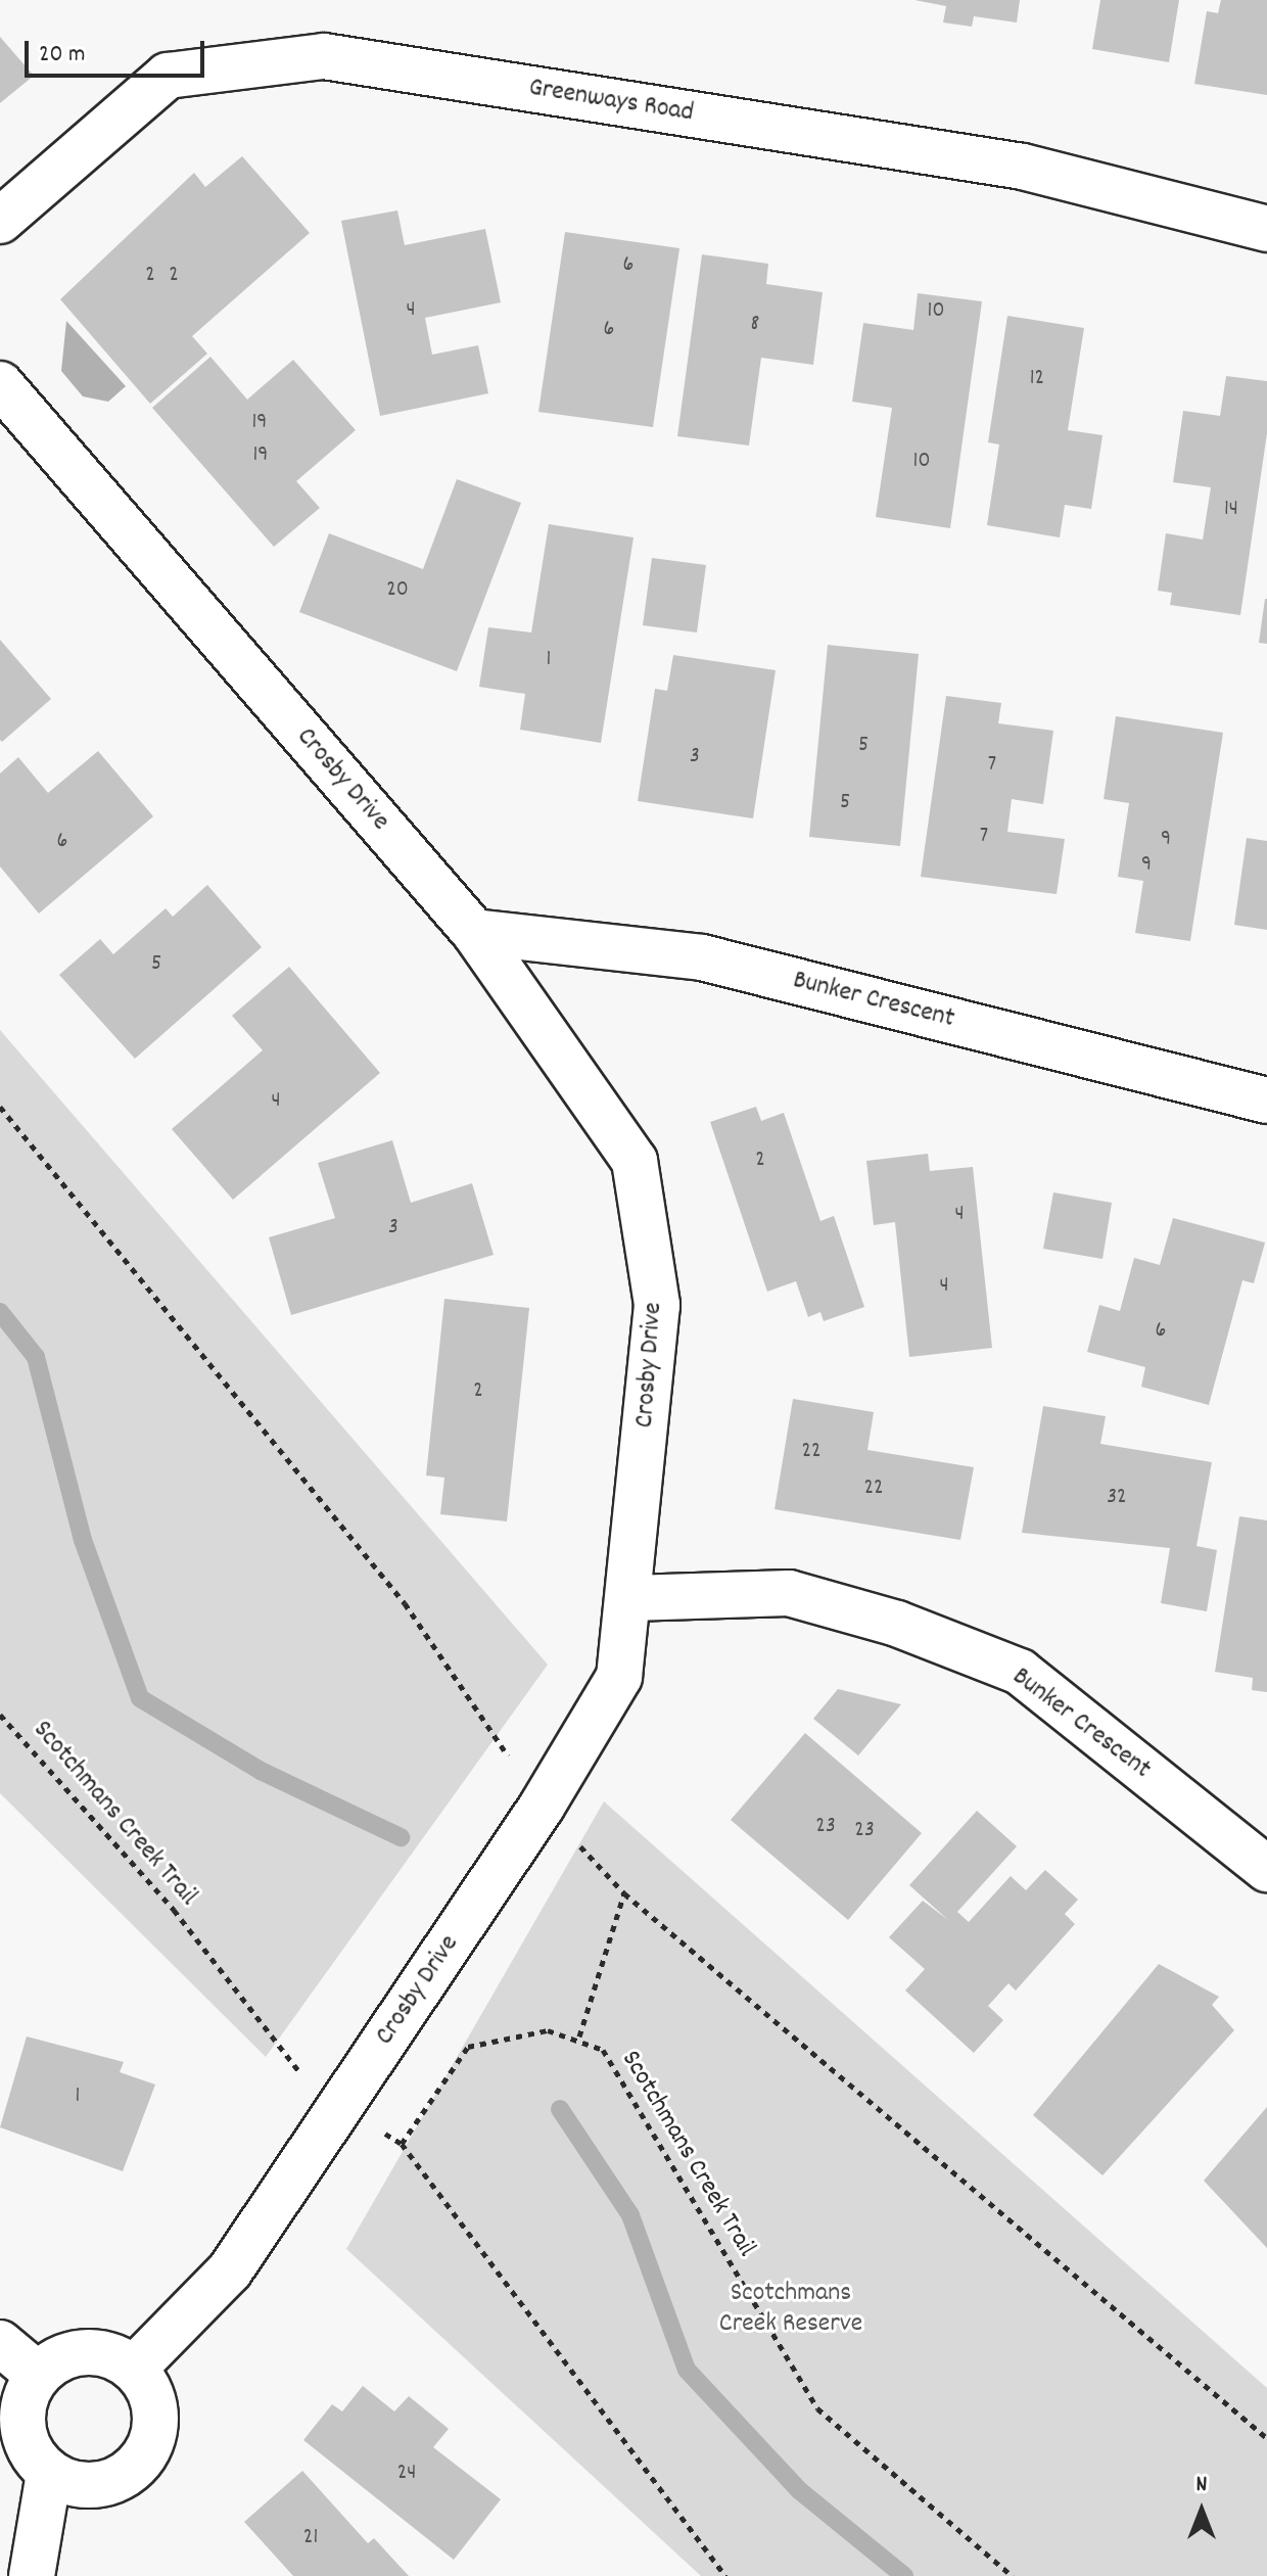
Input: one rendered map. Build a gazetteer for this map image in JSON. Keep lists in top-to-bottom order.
{
  "streets": {
    "street": ["Greenways Road", "Crosby Drive", "Bunker Crescent"],
    "path": ["Scotchmans Creek Trail"]
  },
  "crossings": [
    ["Crosby Drive", "Bunker Crescent"],
    ["Crosby Drive", "Scotchmans Creek Trail"]
  ],
  "parks": ["Scotchmans Creek Reserve"],
  "house_numbers": [
    "6",
    "2",
    "2",
    "4",
    "10",
    "8",
    "6",
    "12",
    "19",
    "19",
    "10",
    "14",
    "20",
    "1",
    "5",
    "3",
    "7",
    "5",
    "7",
    "9",
    "6",
    "9",
    "5",
    "4",
    "2",
    "4",
    "3",
    "4",
    "6",
    "2",
    "22",
    "22",
    "32",
    "23",
    "23",
    "1",
    "24",
    "21"
  ],
  "scale_bar": "20 m",
  "north": "top"
}
